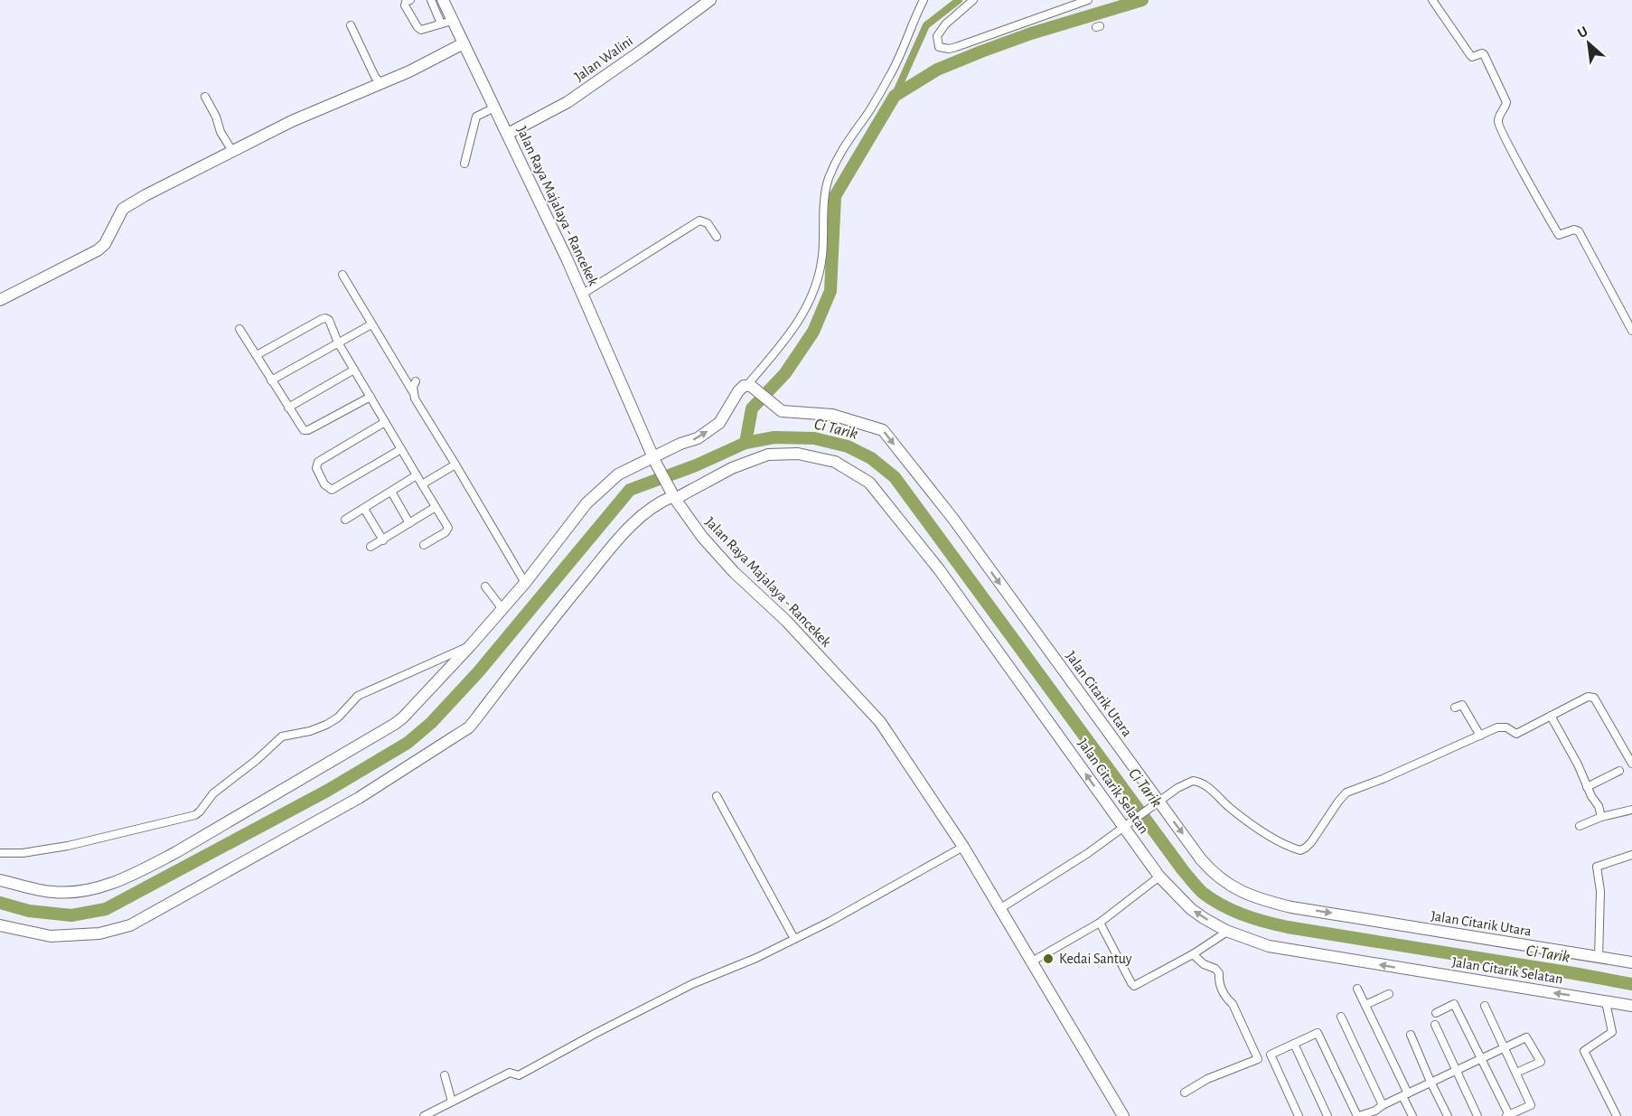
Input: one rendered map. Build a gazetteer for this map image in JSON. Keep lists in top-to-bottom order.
{
  "streets": {
    "street": [
      "Jalan Walini",
      "Jalan Raya Majalaya - Rancekek",
      "Jalan Citarik Utara",
      "Jalan Citarik Selatan"
    ]
  },
  "crossings": [
    ["Jalan Walini", "Jalan Raya Majalaya - Rancekek"],
    ["Jalan Raya Majalaya - Rancekek", "Jalan Citarik Selatan"]
  ],
  "one_way": ["Jalan Citarik Utara", "Jalan Citarik Selatan"],
  "water": ["Ci Tarik"],
  "places": ["Kedai Santuy"],
  "north": "top left"
}
